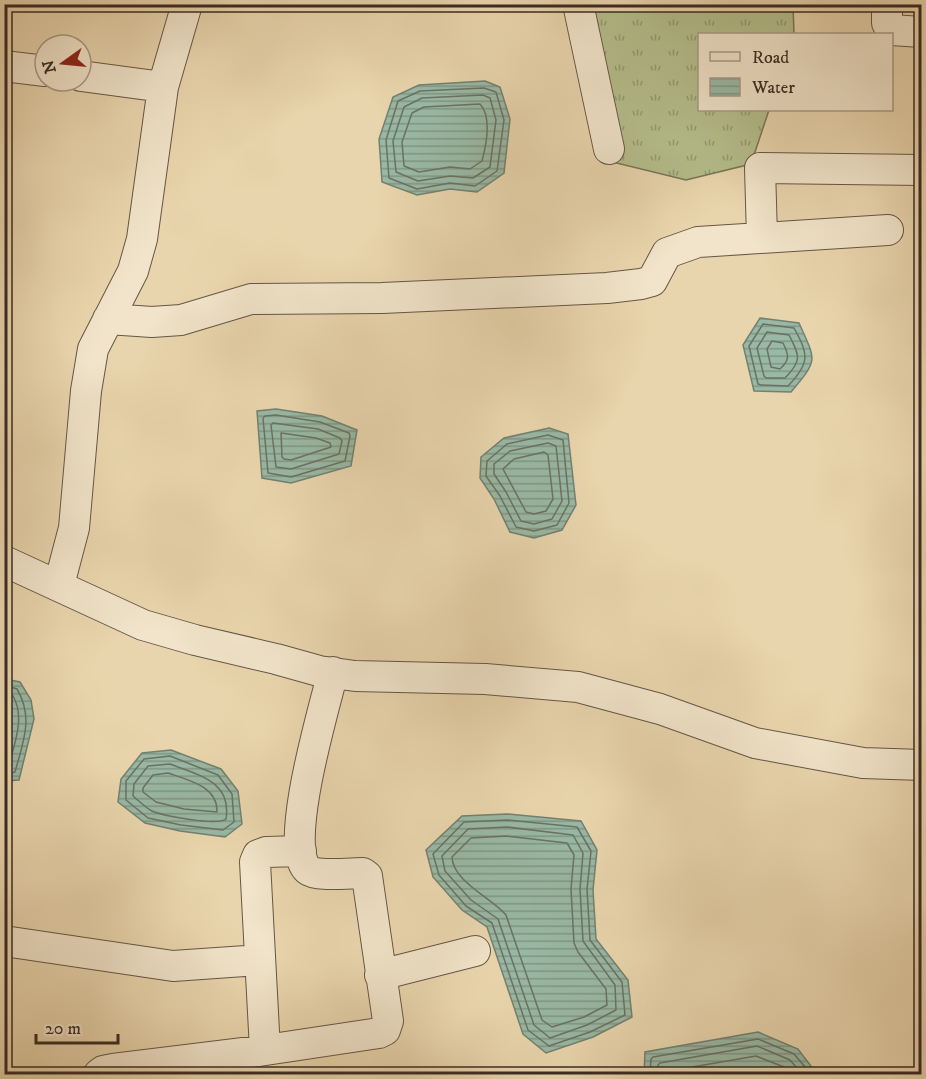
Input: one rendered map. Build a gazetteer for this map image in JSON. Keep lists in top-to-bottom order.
{
  "legend": ["Road", "Water"],
  "scale_bar": "20 m",
  "north": "left"
}
